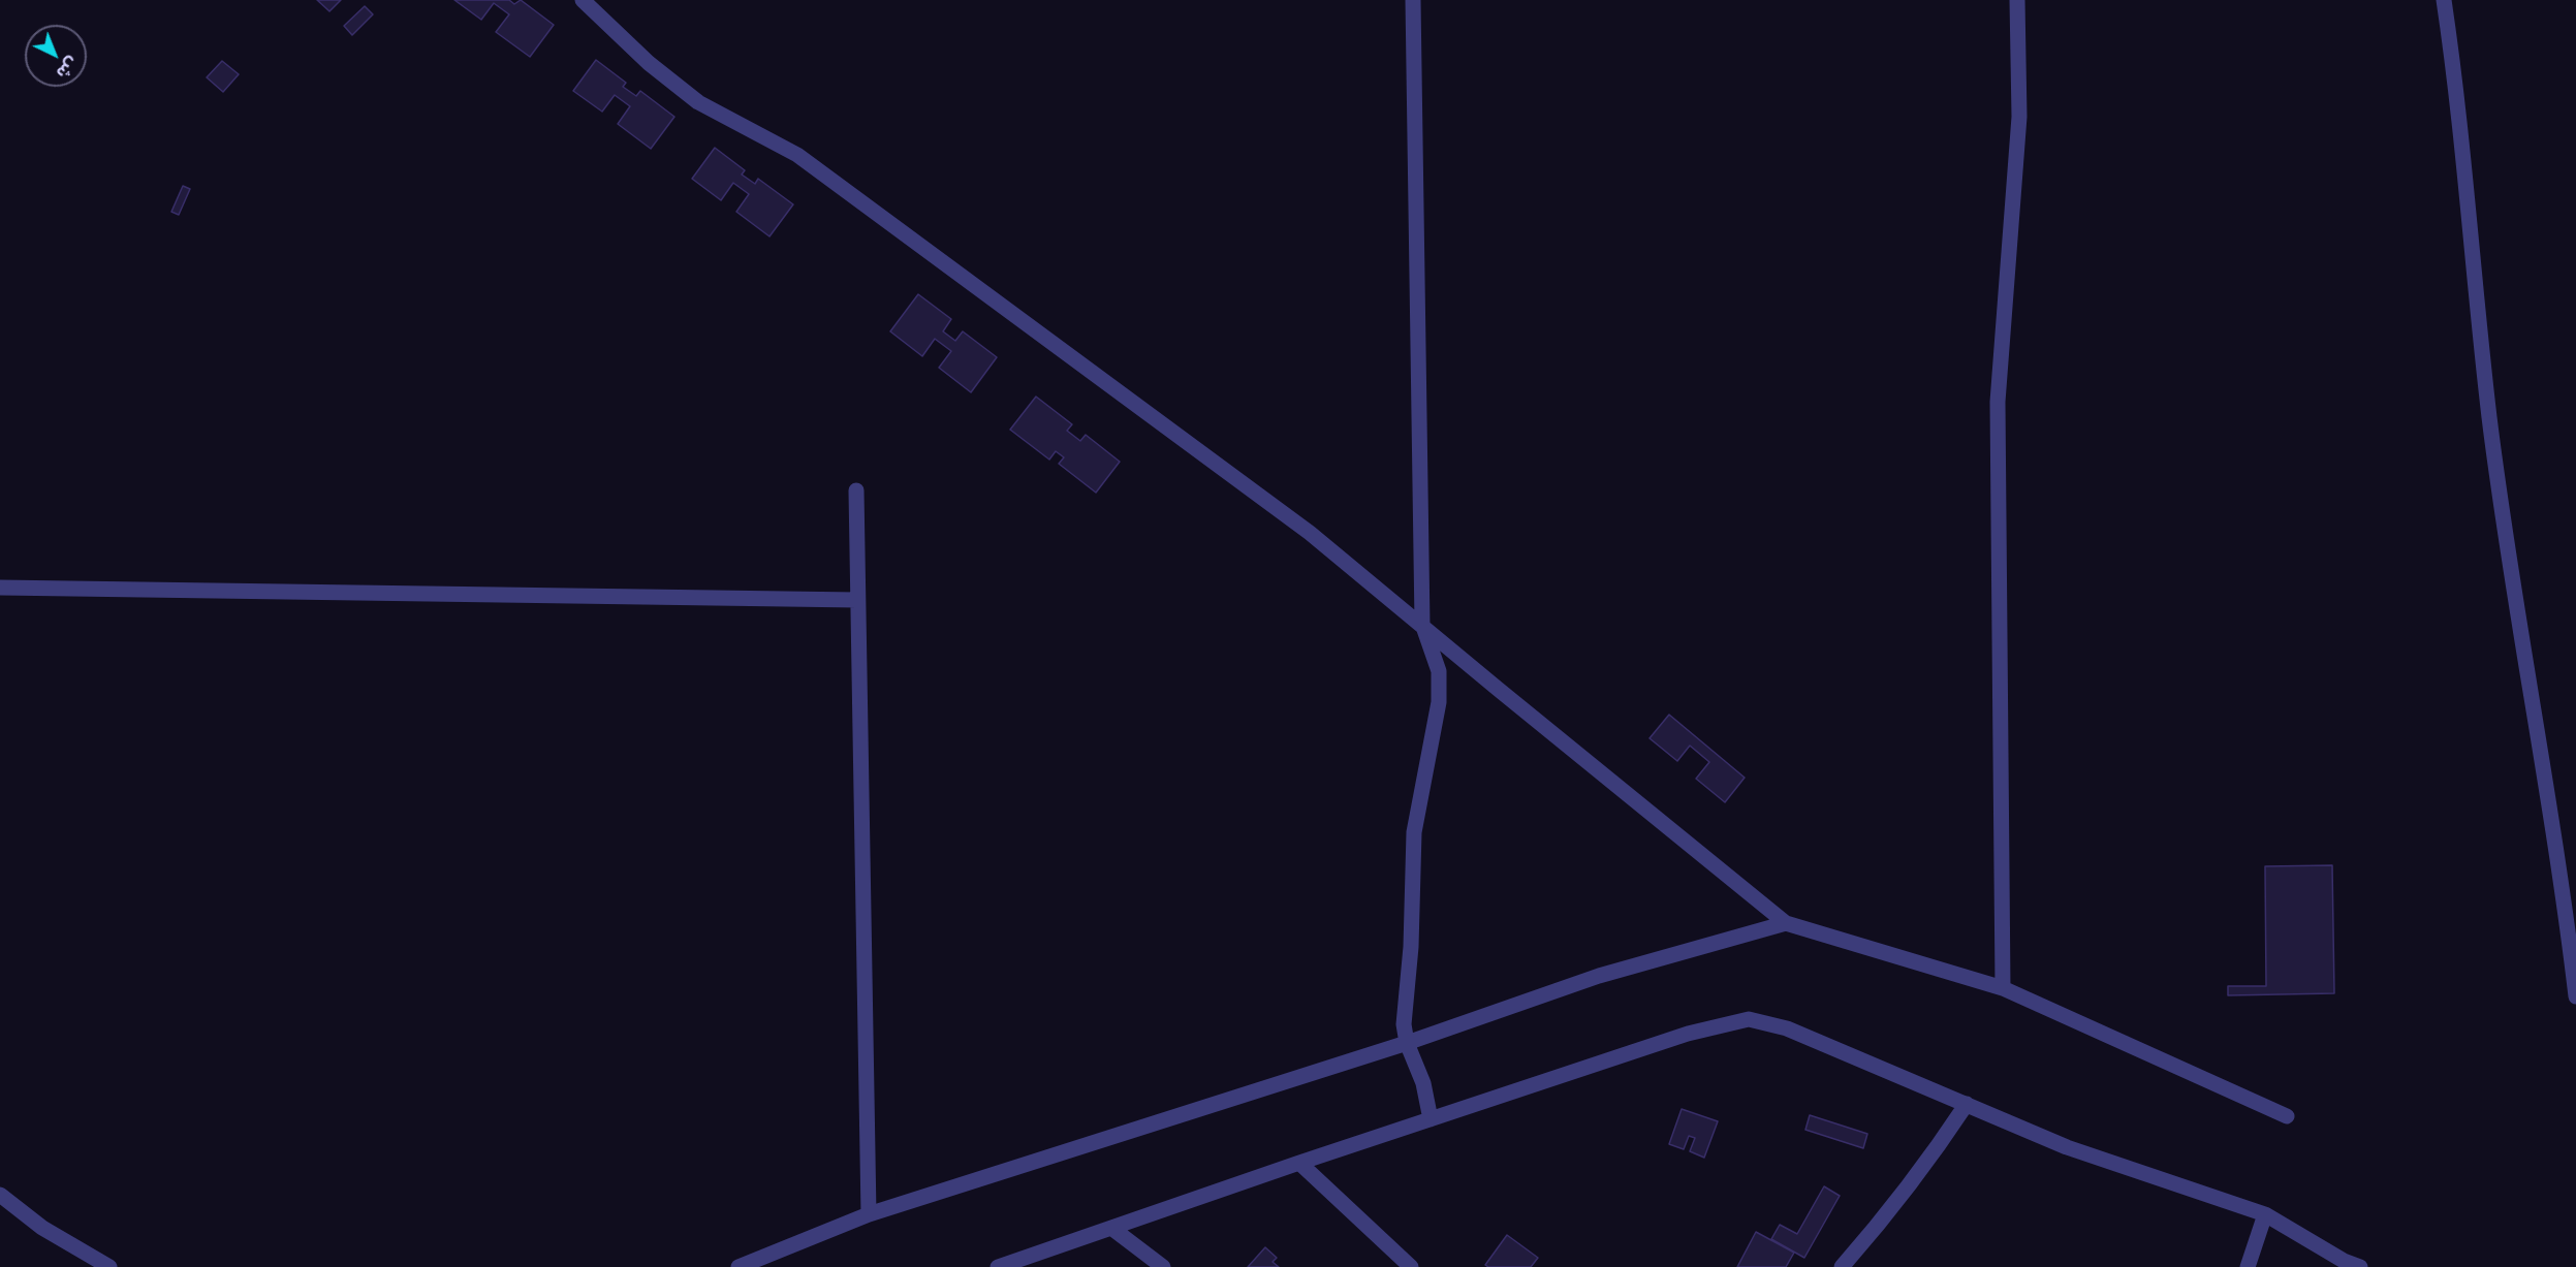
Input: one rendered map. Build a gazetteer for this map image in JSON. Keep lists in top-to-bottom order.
{
  "north": "bottom right"
}
